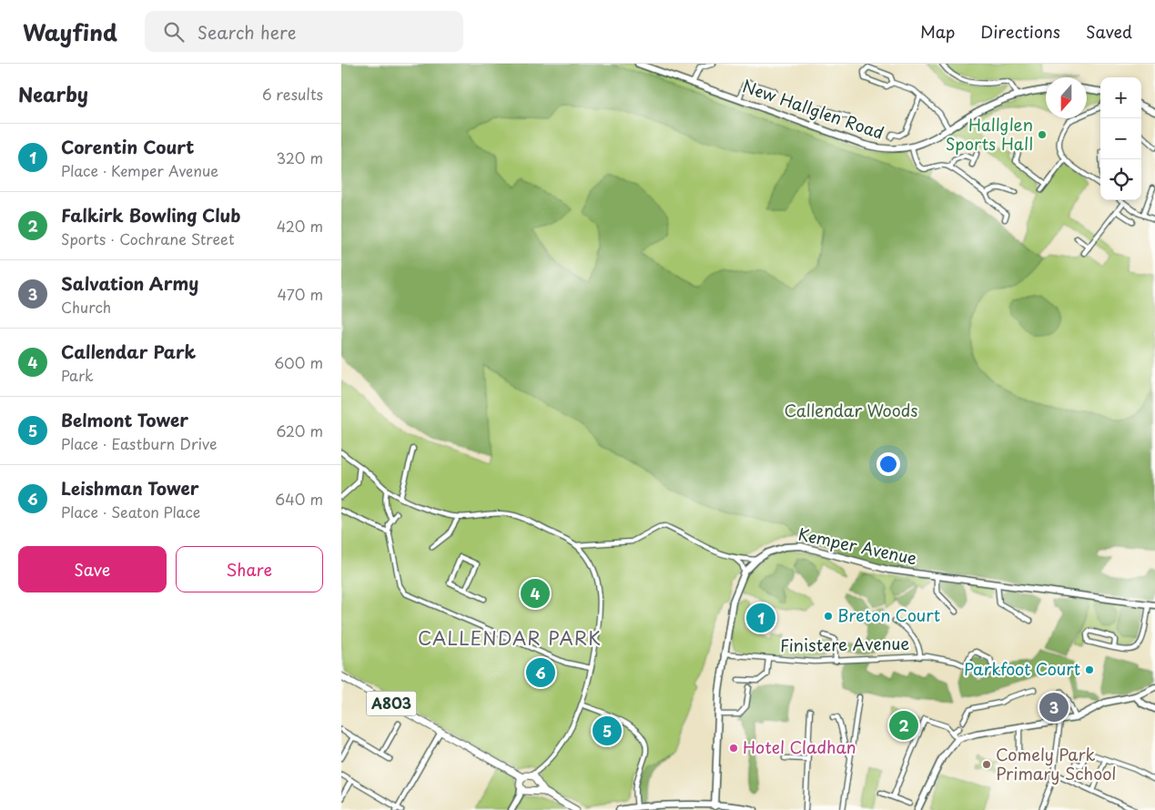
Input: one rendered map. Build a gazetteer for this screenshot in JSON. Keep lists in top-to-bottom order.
{
  "streets": {
    "main road": ["A803"],
    "street": ["New Hallglen Road", "Kemper Avenue", "Finistere Avenue"]
  },
  "crossings": [
    ["Kemper Avenue", "Finistere Avenue"]
  ],
  "districts": ["CALLENDAR PARK"],
  "parks": ["Callendar Woods"],
  "places": [
    "Hallglen Sports Hall",
    "Breton Court",
    "Parkfoot Court",
    "Hotel Cladhan",
    "Comely Park Primary School"
  ],
  "north": "bottom",
  "page": {
    "header": "Wayfind",
    "search": "Search here",
    "nav": ["Map", "Directions", "Saved"],
    "heading": ["Nearby", "6 results"],
    "map_buttons": ["+", "−"],
    "list": [
      {
        "mark": "1",
        "name": "Corentin Court",
        "note": "Place · Kemper Avenue",
        "value": "320 m"
      },
      {
        "mark": "2",
        "name": "Falkirk Bowling Club",
        "note": "Sports · Cochrane Street",
        "value": "420 m"
      },
      {
        "mark": "3",
        "name": "Salvation Army",
        "note": "Church",
        "value": "470 m"
      },
      {
        "mark": "4",
        "name": "Callendar Park",
        "note": "Park",
        "value": "600 m"
      },
      {
        "mark": "5",
        "name": "Belmont Tower",
        "note": "Place · Eastburn Drive",
        "value": "620 m"
      },
      {
        "mark": "6",
        "name": "Leishman Tower",
        "note": "Place · Seaton Place",
        "value": "640 m"
      }
    ],
    "buttons": ["Save", "Share"],
    "pins": [
      "4",
      "1",
      "6",
      "3",
      "2",
      "5"
    ]
  }
}
